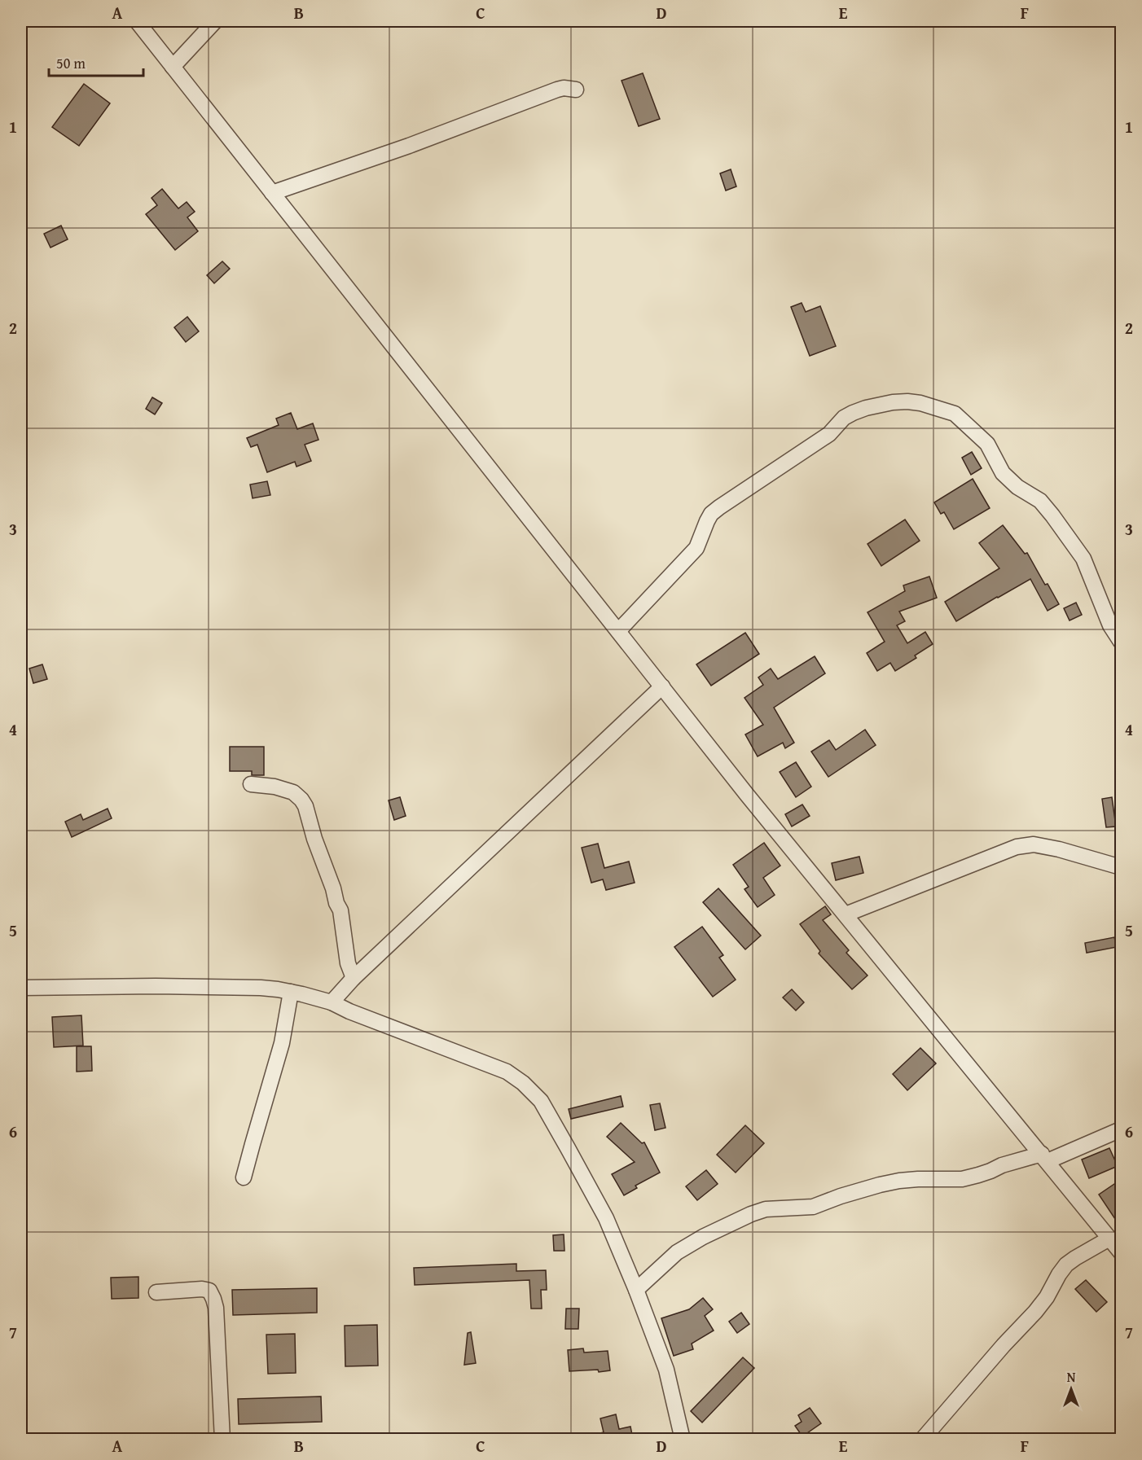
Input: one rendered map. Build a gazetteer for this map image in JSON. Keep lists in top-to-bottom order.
{
  "scale_bar": "50 m",
  "north": "top",
  "grid": {
    "columns": [
      "A",
      "B",
      "C",
      "D",
      "E",
      "F"
    ],
    "rows": [
      "1",
      "2",
      "3",
      "4",
      "5",
      "6",
      "7"
    ]
  }
}
